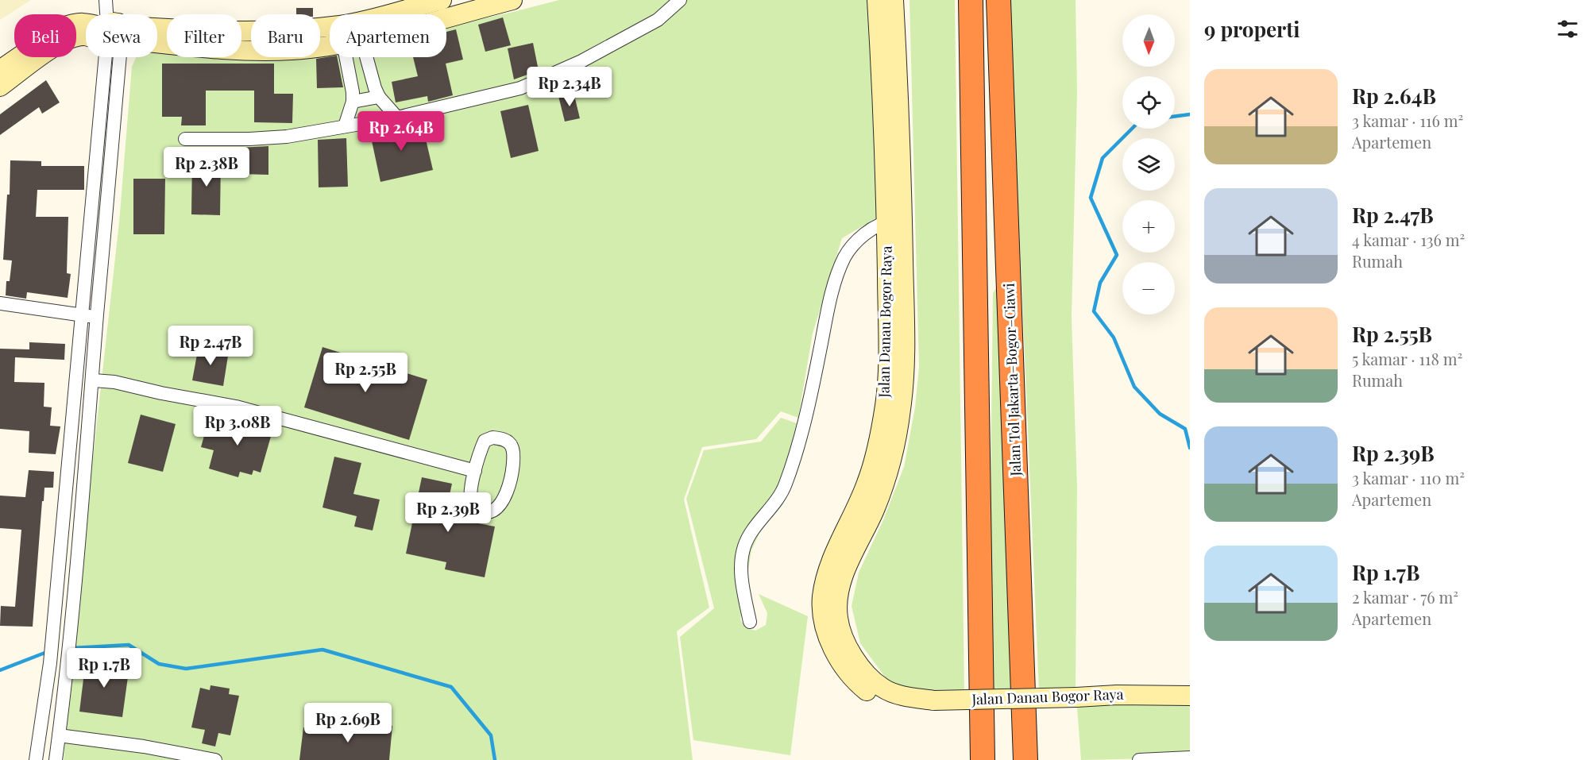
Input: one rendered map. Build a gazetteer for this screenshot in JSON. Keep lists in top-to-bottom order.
{
  "streets": {
    "highway": ["Jalan Tol Jakarta–Bogor–Ciawi"],
    "street": ["Jalan Danau Bogor Raya"]
  },
  "north": "bottom",
  "page": {
    "heading": "9 properti",
    "map_buttons": ["+", "−"],
    "chip": [
      "Beli",
      "Sewa",
      "Filter",
      "Baru",
      "Apartemen"
    ],
    "list": [
      {
        "name": "Rp 2.64B",
        "note": "3 kamar · 116 m² · Apartemen"
      },
      {
        "name": "Rp 2.47B",
        "note": "4 kamar · 136 m² · Rumah"
      },
      {
        "name": "Rp 2.55B",
        "note": "5 kamar · 118 m² · Rumah"
      },
      {
        "name": "Rp 2.39B",
        "note": "3 kamar · 110 m² · Apartemen"
      },
      {
        "name": "Rp 1.7B",
        "note": "2 kamar · 76 m² · Apartemen"
      }
    ],
    "price": [
      "Rp 2.34B",
      "Rp 2.64B",
      "Rp 2.38B",
      "Rp 2.47B",
      "Rp 2.55B",
      "Rp 3.08B",
      "Rp 2.39B",
      "Rp 1.7B",
      "Rp 2.69B"
    ]
  }
}
